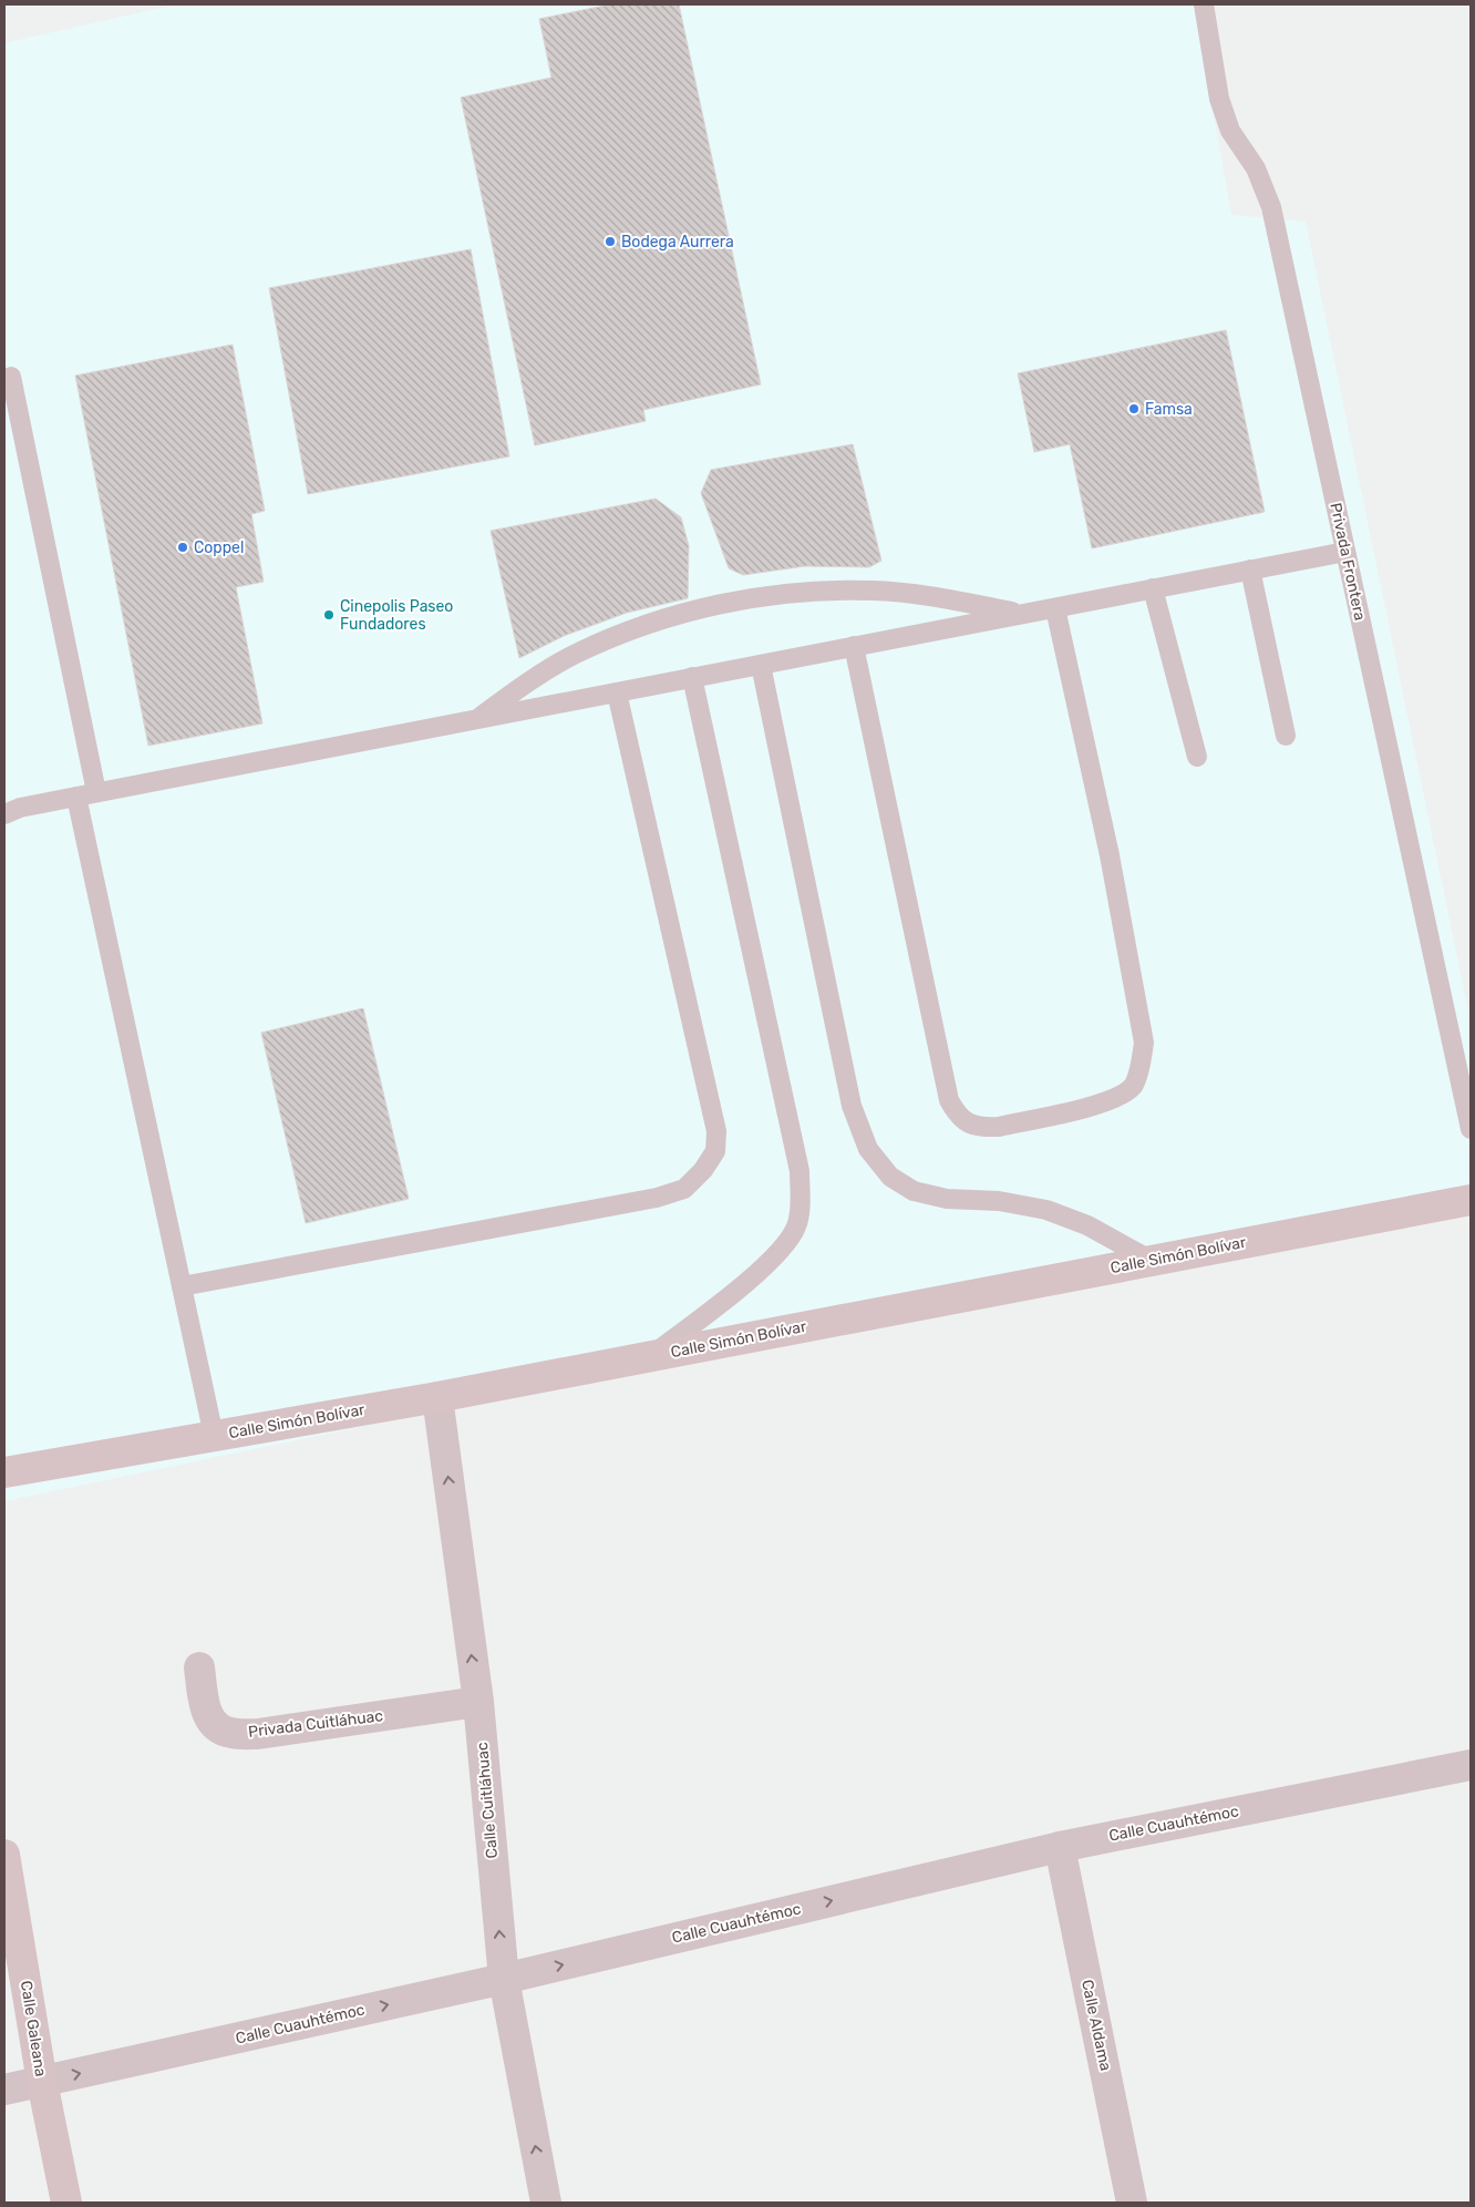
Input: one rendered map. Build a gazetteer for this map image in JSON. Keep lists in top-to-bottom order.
{
  "streets": {
    "street": [
      "Calle Simón Bolívar",
      "Privada Cuitláhuac",
      "Calle Cuitláhuac",
      "Calle Cuauhtémoc",
      "Calle Aldama",
      "Calle Galeana"
    ],
    "lane": ["Privada Frontera"]
  },
  "crossings": [
    ["Calle Simón Bolívar", "Calle Cuitláhuac"],
    ["Privada Cuitláhuac", "Calle Cuitláhuac"],
    ["Calle Cuitláhuac", "Calle Cuauhtémoc"],
    ["Calle Cuauhtémoc", "Calle Aldama"],
    ["Calle Cuauhtémoc", "Calle Galeana"]
  ],
  "one_way": ["Calle Cuitláhuac", "Calle Cuauhtémoc"],
  "places": [
    "Bodega Aurrera",
    "Famsa",
    "Coppel",
    "Cinepolis Paseo Fundadores"
  ]
}
